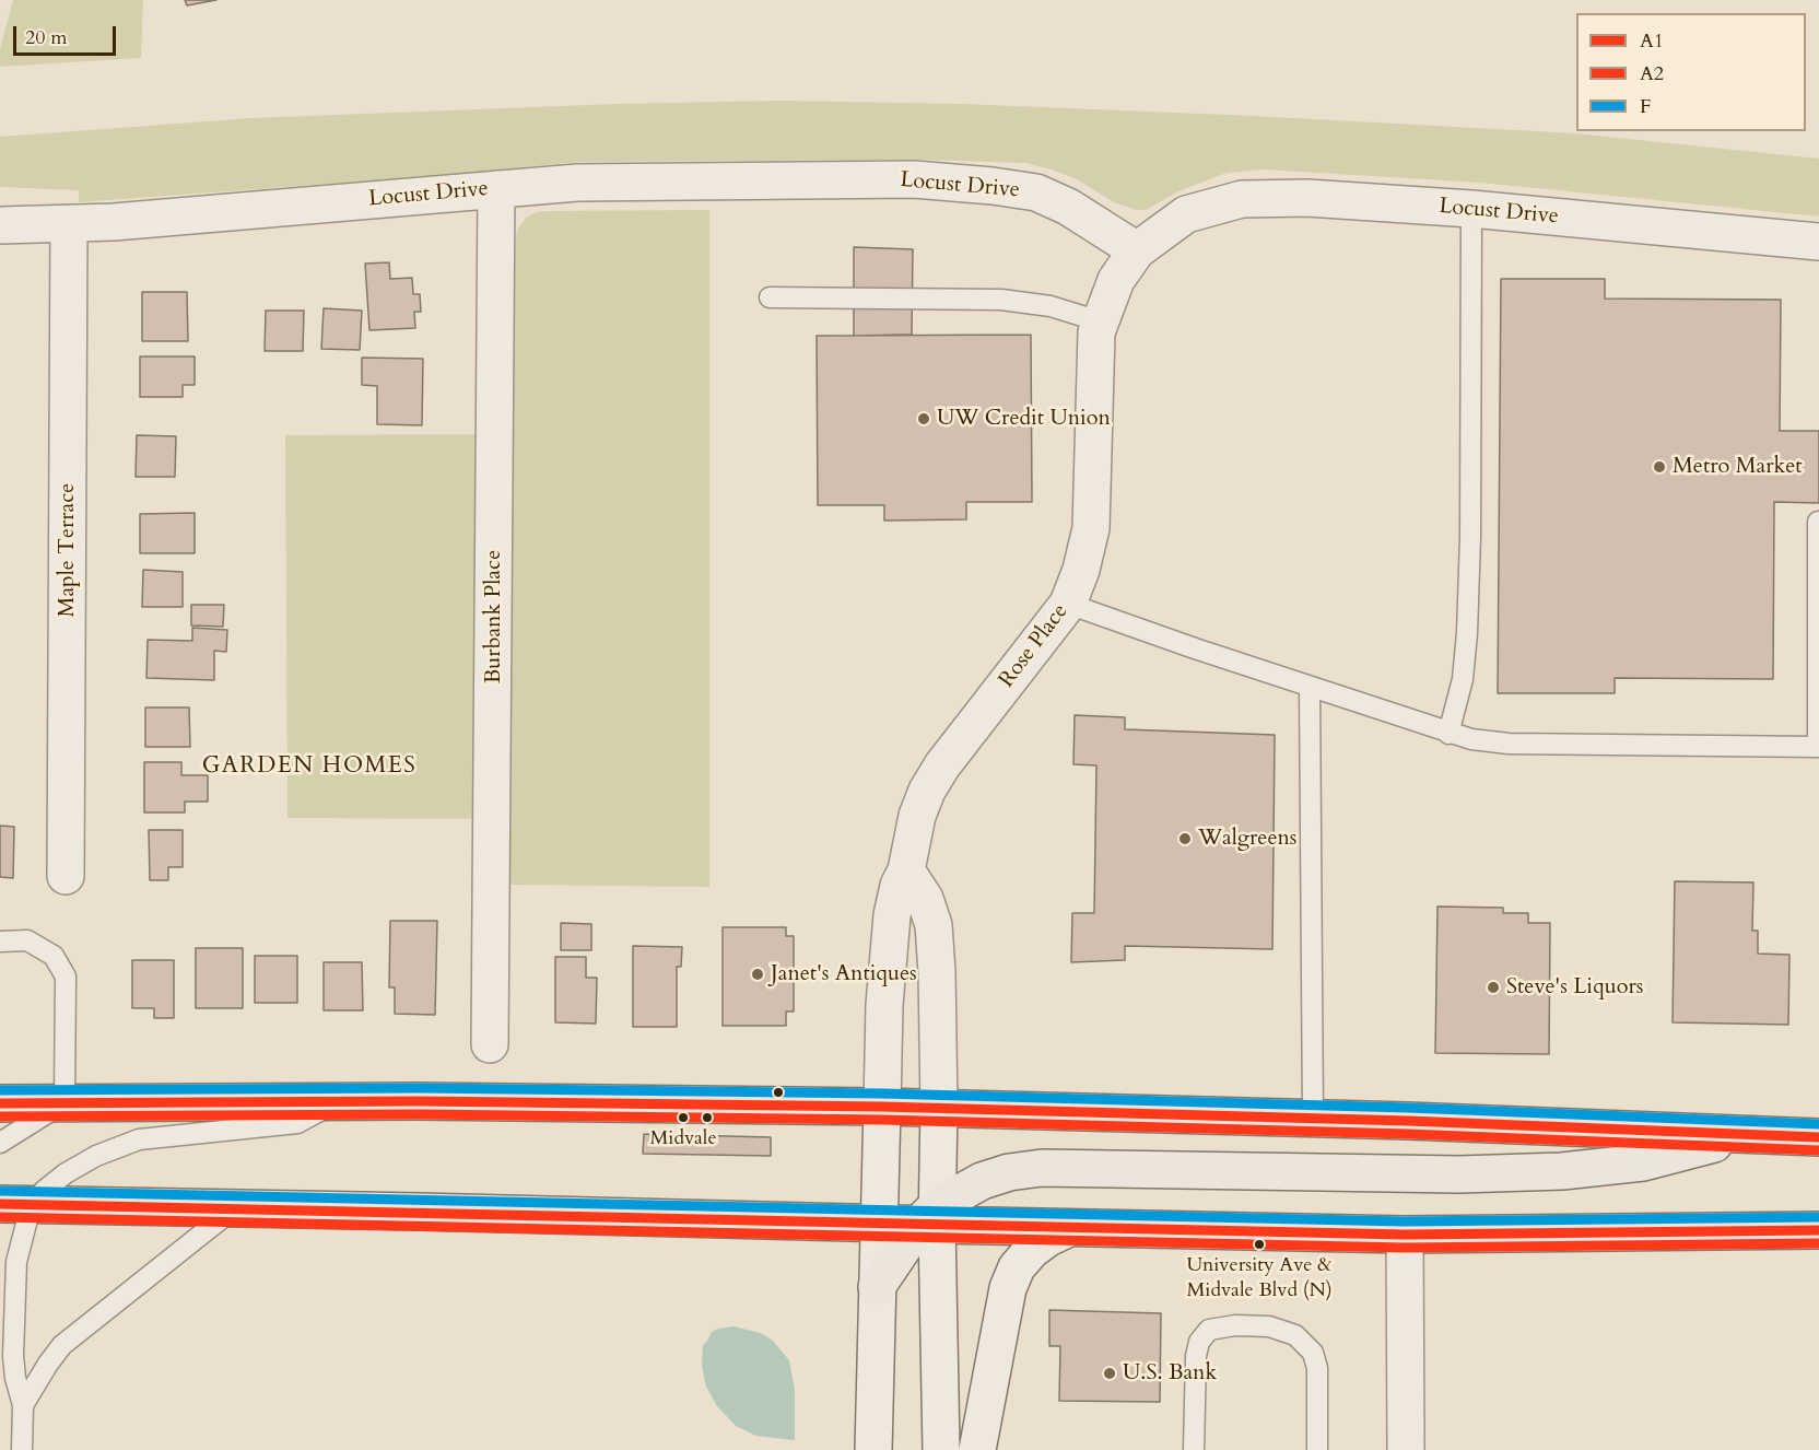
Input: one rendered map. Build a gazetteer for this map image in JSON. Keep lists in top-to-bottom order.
{
  "streets": {
    "street": [
      "Locust Drive",
      "Maple Terrace",
      "Burbank Place",
      "Rose Place"
    ]
  },
  "crossings": [
    ["Locust Drive", "Maple Terrace"],
    ["Locust Drive", "Burbank Place"],
    ["Locust Drive", "Rose Place"]
  ],
  "districts": ["GARDEN HOMES"],
  "places": [
    "UW Credit Union",
    "Metro Market",
    "Walgreens",
    "Janet's Antiques",
    "Steve's Liquors",
    "Midvale",
    "University Ave & Midvale Blvd (N)",
    "U.S. Bank"
  ],
  "lines": ["transit line F", "transit line A1", "transit line A2"],
  "legend": ["A1", "A2", "F"],
  "scale_bar": "20 m"
}
